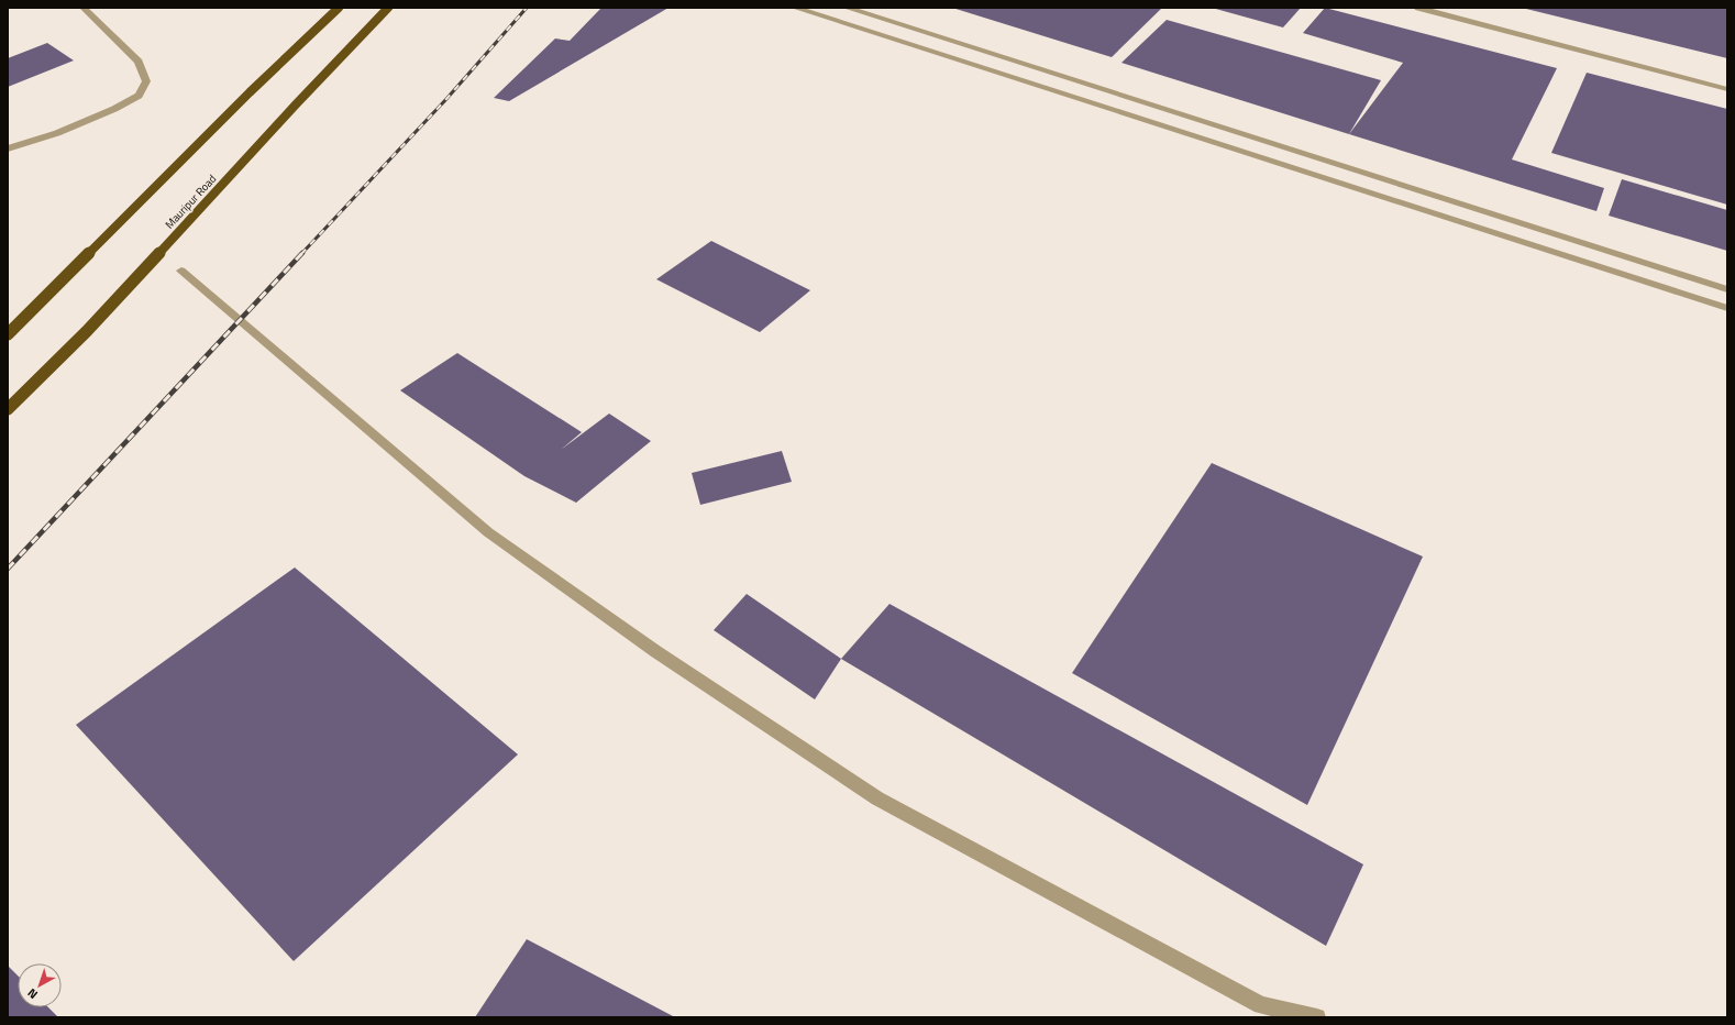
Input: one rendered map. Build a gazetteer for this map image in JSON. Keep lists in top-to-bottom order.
{
  "streets": {
    "highway": ["Mauripur Road"]
  },
  "north": "bottom left"
}
